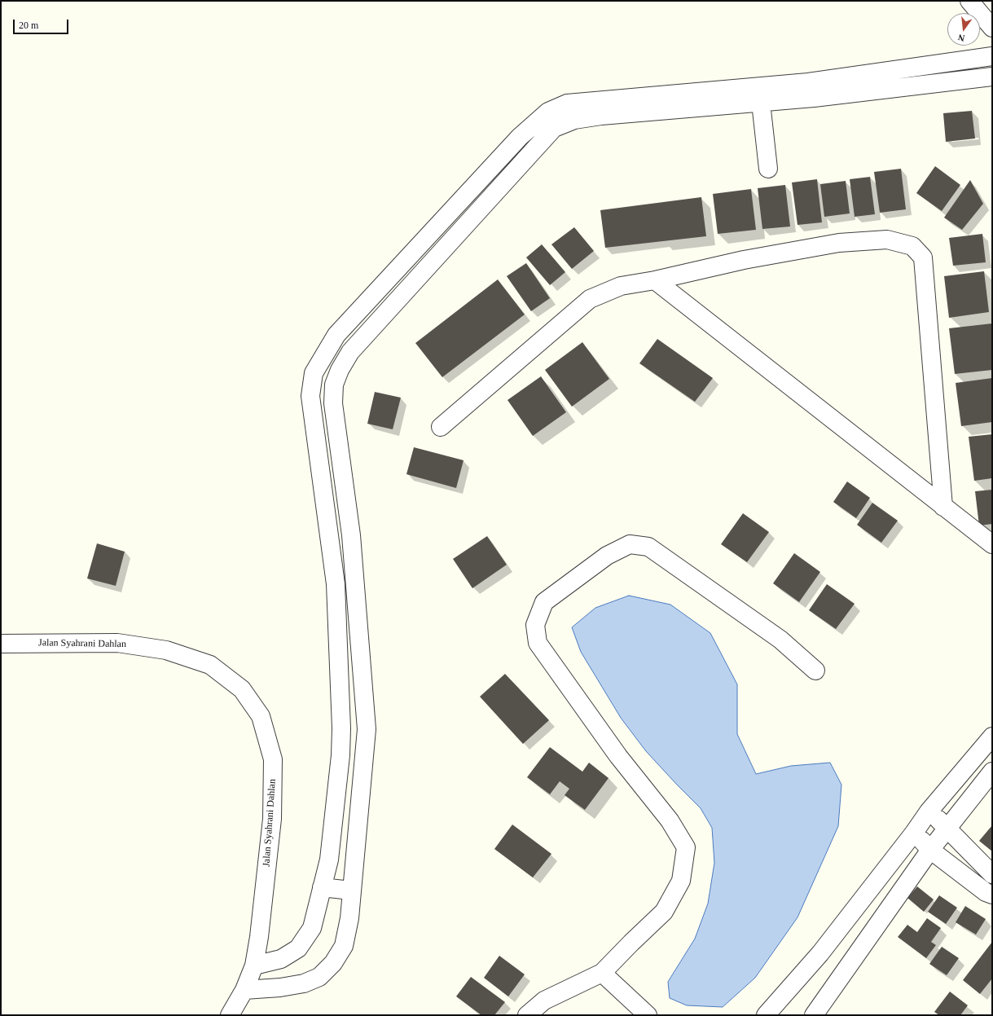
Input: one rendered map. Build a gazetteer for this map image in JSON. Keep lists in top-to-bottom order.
{
  "streets": {
    "street": ["Jalan Syahrani Dahlan"]
  },
  "scale_bar": "20 m",
  "north": "bottom"
}
